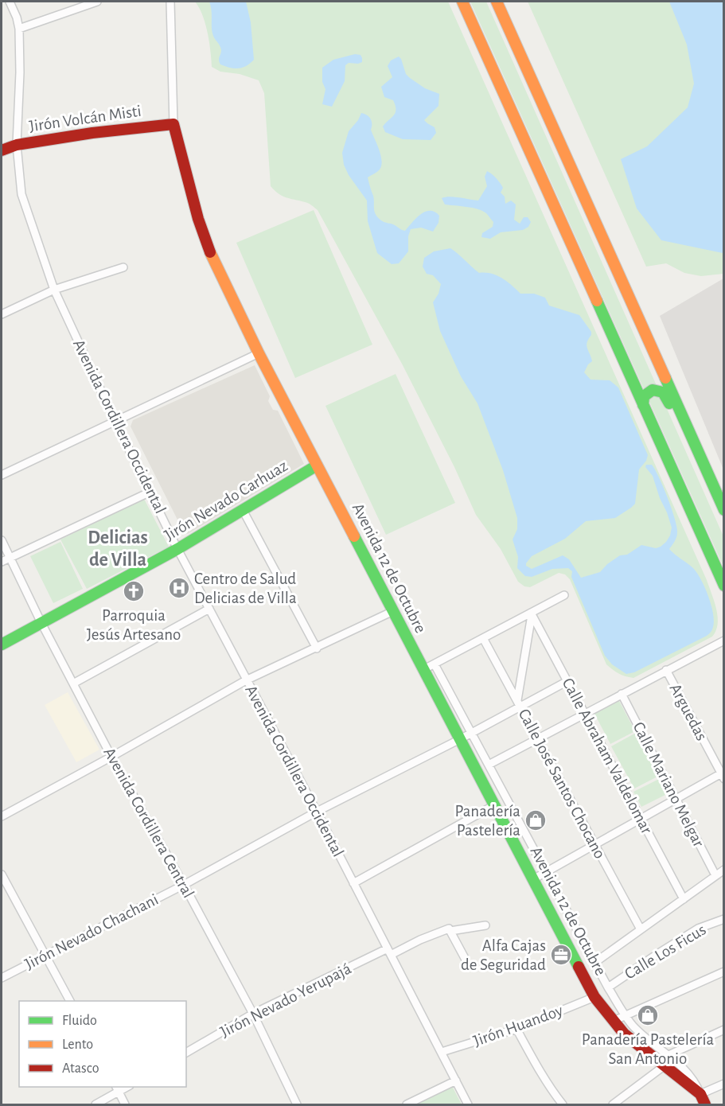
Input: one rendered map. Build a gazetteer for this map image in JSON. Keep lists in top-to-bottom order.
{
  "streets": {
    "street": [
      "Jirón Volcán Misti",
      "Avenida Cordillera Occidental",
      "Jirón Nevado Carhuaz",
      "Avenida 12 de Octubre",
      "Arguedas",
      "Calle Abraham Valdelomar",
      "Calle José Santos Chocano",
      "Calle Mariano Melgar",
      "Avenida Cordillera Central",
      "Jirón Nevado Chachani",
      "Calle Los Ficus",
      "Jirón Nevado Yerupajá",
      "Jirón Huandoy"
    ]
  },
  "crossings": [
    ["Jirón Volcán Misti", "Avenida Cordillera Occidental"],
    ["Jirón Volcán Misti", "Avenida 12 de Octubre"],
    ["Avenida Cordillera Occidental", "Jirón Nevado Carhuaz"],
    ["Avenida Cordillera Occidental", "Jirón Nevado Chachani"],
    ["Avenida Cordillera Occidental", "Jirón Nevado Yerupajá"],
    ["Avenida Cordillera Occidental", "Jirón Huandoy"],
    ["Jirón Nevado Carhuaz", "Avenida 12 de Octubre"],
    ["Jirón Nevado Carhuaz", "Avenida Cordillera Central"],
    ["Avenida 12 de Octubre", "Jirón Nevado Chachani"],
    ["Avenida 12 de Octubre", "Calle Los Ficus"],
    ["Avenida 12 de Octubre", "Jirón Huandoy"],
    ["Calle Abraham Valdelomar", "Jirón Nevado Chachani"],
    ["Calle José Santos Chocano", "Jirón Nevado Chachani"],
    ["Avenida Cordillera Central", "Jirón Nevado Chachani"],
    ["Avenida Cordillera Central", "Jirón Nevado Yerupajá"]
  ],
  "districts": ["Delicias de Villa"],
  "places": {
    "hospital": ["Centro de Salud Delicias de Villa"],
    "church": ["Parroquia Jesús Artesano"],
    "shop": ["Panadería Pastelería", "Panadería Pastelería San Antonio"],
    "office": ["Alfa Cajas de Seguridad"]
  },
  "legend": ["Fluido", "Lento", "Atasco"]
}
